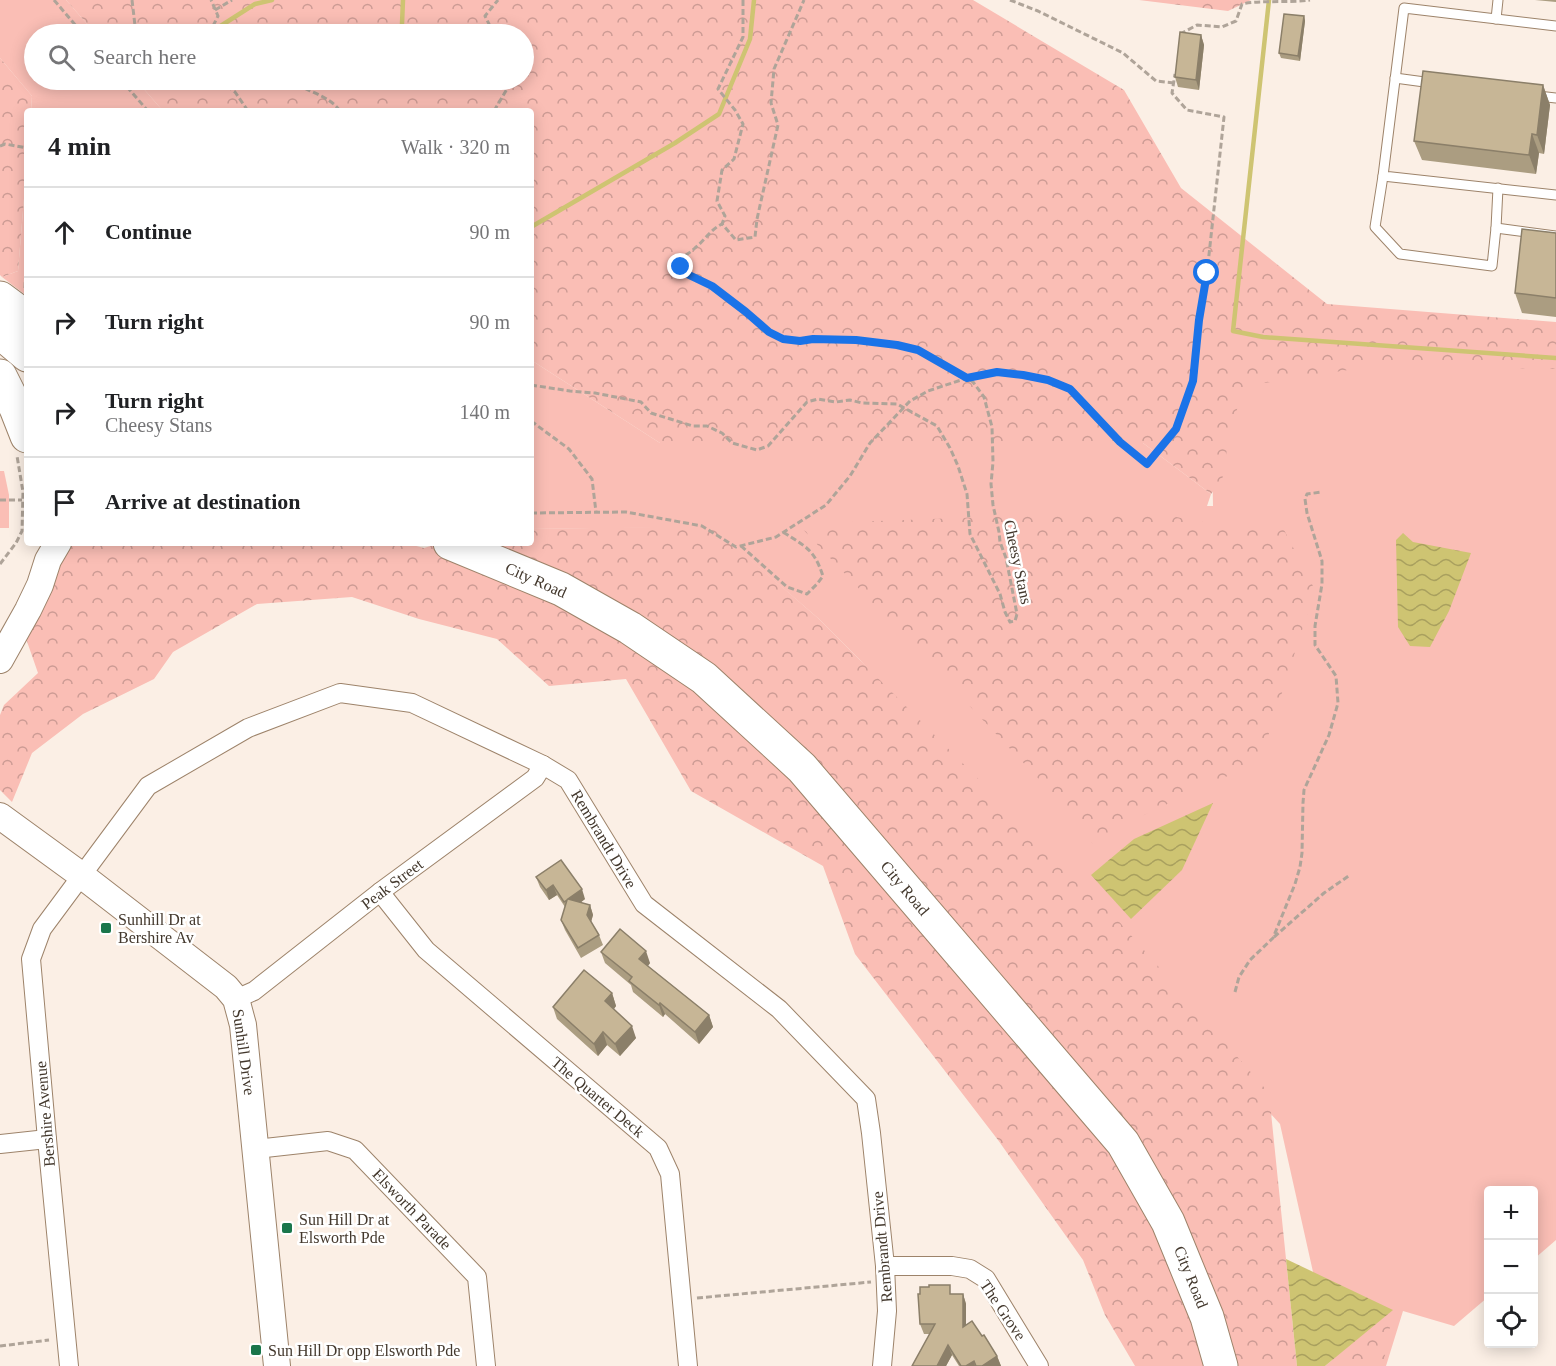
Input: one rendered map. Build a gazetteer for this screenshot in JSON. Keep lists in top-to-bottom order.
{
  "streets": {
    "highway": ["City Road"],
    "street": [
      "Rembrandt Drive",
      "Peak Street",
      "Sunhill Drive",
      "The Quarter Deck",
      "Bershire Avenue",
      "Elsworth Parade",
      "The Grove"
    ],
    "path": ["Cheesy Stans"]
  },
  "crossings": [
    ["Rembrandt Drive", "Peak Street"],
    ["Rembrandt Drive", "Sunhill Drive"],
    ["Rembrandt Drive", "Bershire Avenue"],
    ["Rembrandt Drive", "The Grove"],
    ["Peak Street", "Sunhill Drive"],
    ["Peak Street", "The Quarter Deck"],
    ["Sunhill Drive", "Bershire Avenue"],
    ["Sunhill Drive", "Elsworth Parade"]
  ],
  "places": {
    "transit": ["Sunhill Dr at Bershire Av", "Sun Hill Dr at Elsworth Pde", "Sun Hill Dr opp Elsworth Pde"]
  },
  "page": {
    "search": "Search here",
    "heading": ["4 min", "Walk · 320 m"],
    "list": [
      ["Continue", "90 m"],
      ["Turn right", "90 m"],
      ["Turn right", "Cheesy Stans", "140 m"],
      "Arrive at destination"
    ],
    "map_buttons": ["+", "−"]
  }
}
